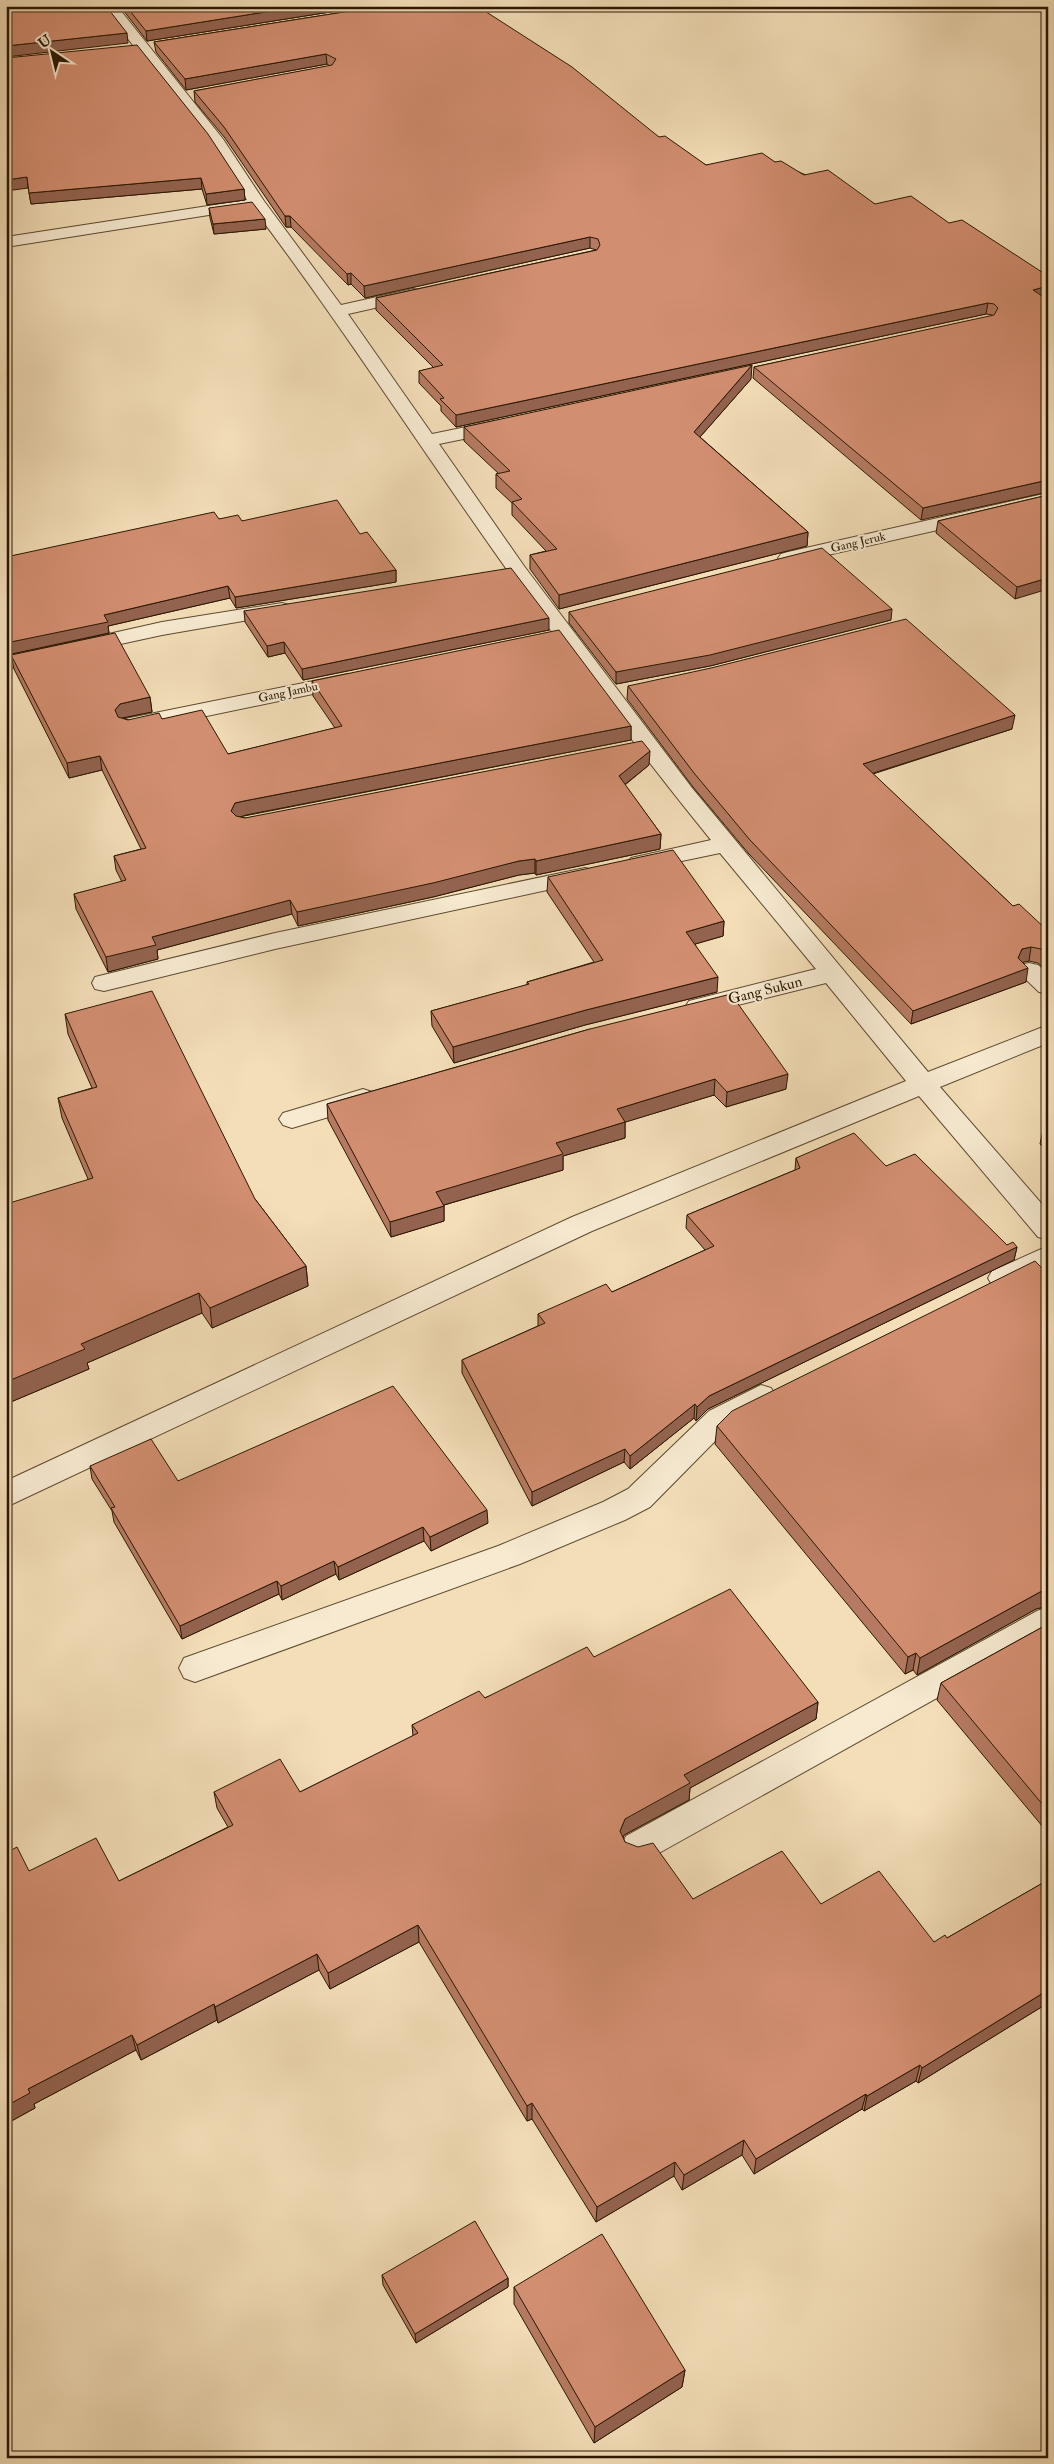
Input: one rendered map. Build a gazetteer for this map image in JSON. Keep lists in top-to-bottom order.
{
  "streets": {
    "street": ["Gang Jeruk", "Gang Jambu", "Gang Sukun"]
  },
  "north": "top left"
}
